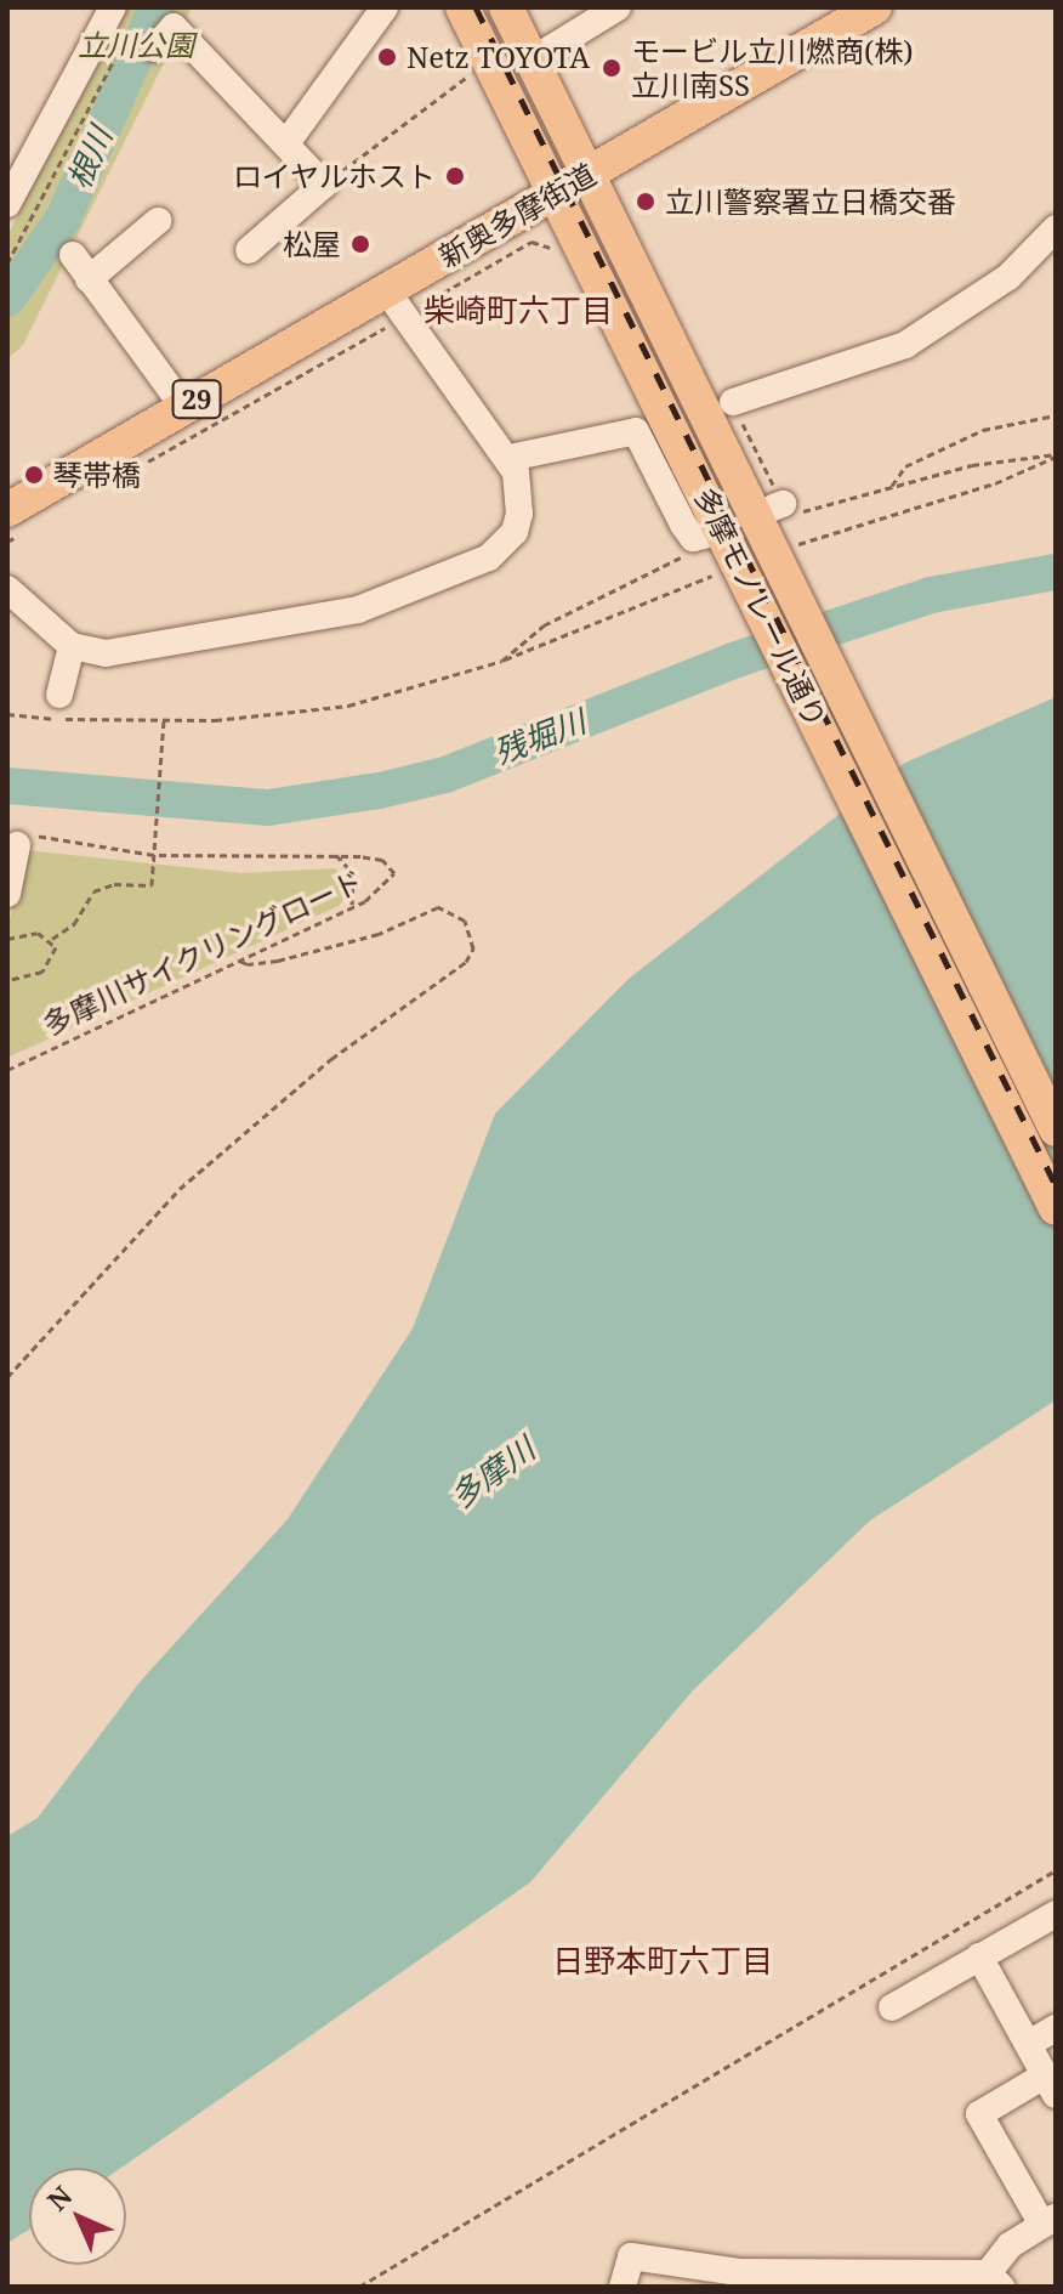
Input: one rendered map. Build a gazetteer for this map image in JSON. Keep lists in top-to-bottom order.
{
  "streets": {
    "main road": ["新奥多摩街道", "29", "多摩モノレール通り"],
    "path": ["多摩川サイクリングロード"]
  },
  "crossings": [
    ["新奥多摩街道", "多摩モノレール通り"]
  ],
  "districts": ["柴崎町六丁目", "日野本町六丁目"],
  "water": ["根川", "残堀川", "多摩川"],
  "parks": ["立川公園"],
  "places": [
    "Netz TOYOTA",
    "モービル立川燃商(株) 立川南SS",
    "ロイヤルホスト",
    "立川警察署立日橋交番",
    "松屋",
    "琴帯橋"
  ],
  "north": "top left"
}
